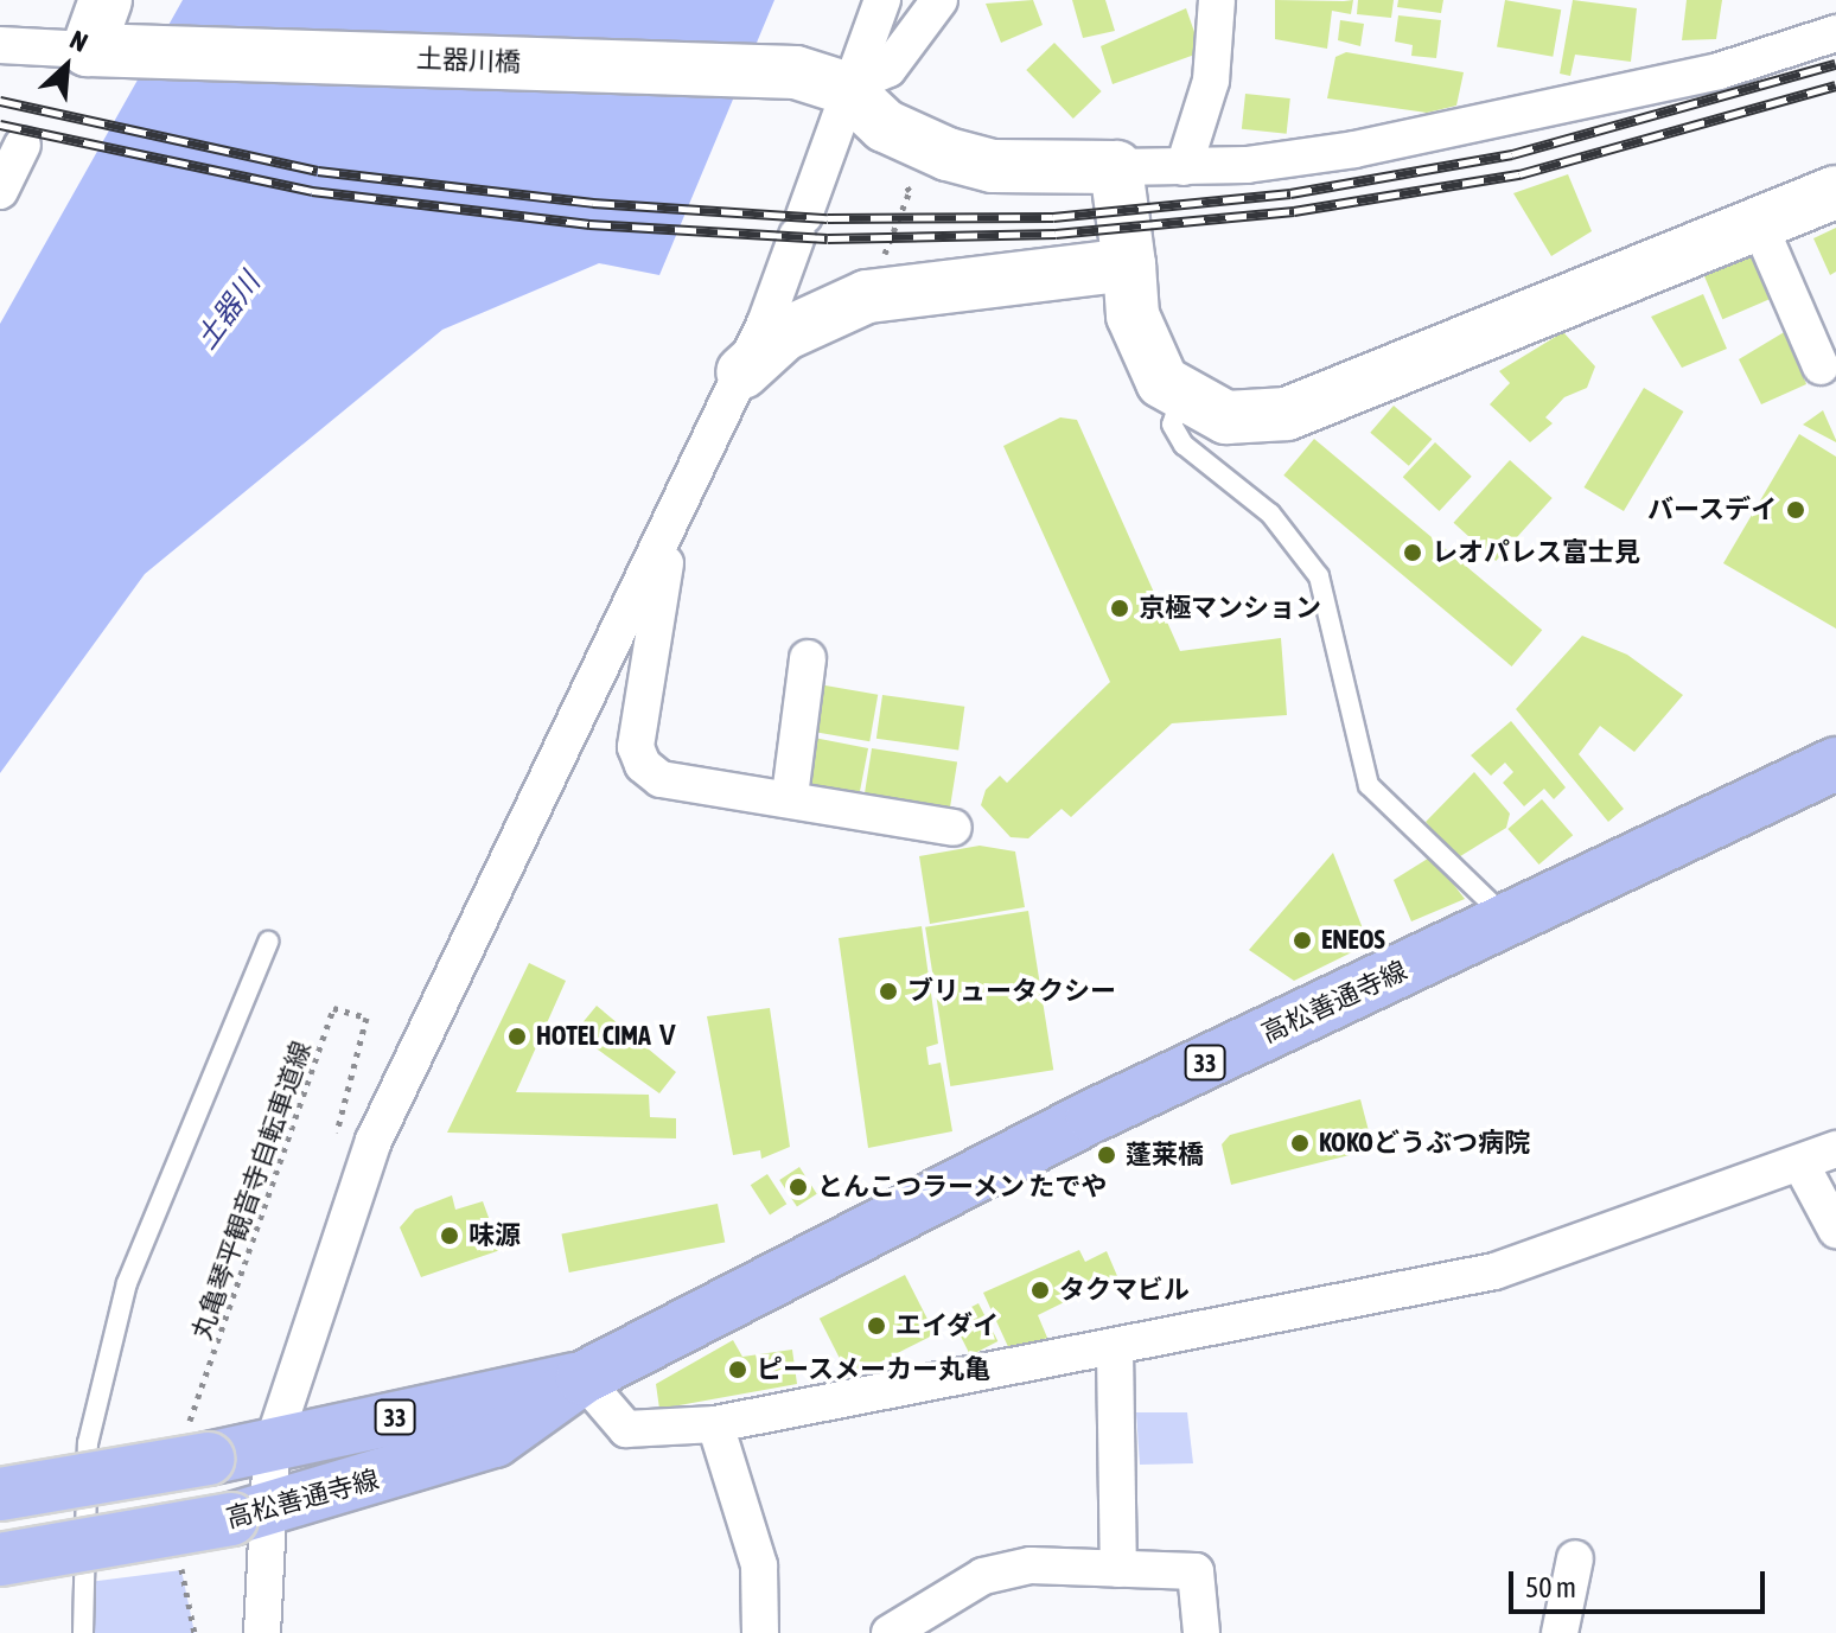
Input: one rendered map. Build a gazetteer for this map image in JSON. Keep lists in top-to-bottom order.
{
  "streets": {
    "main road": ["高松善通寺線", "33"],
    "street": ["土器川橋"],
    "path": ["丸亀琴平観音寺自転車道線"]
  },
  "crossings": [
    ["高松善通寺線", "丸亀琴平観音寺自転車道線"]
  ],
  "water": ["土器川"],
  "places": [
    "バースデイ",
    "レオパレス富士見",
    "京極マンション",
    "ENEOS",
    "ブリュータクシー",
    "HOTEL CIMA Ⅴ",
    "KOKOどうぶつ病院",
    "蓬莱橋",
    "とんこつラーメン たでや",
    "味源",
    "タクマビル",
    "エイダイ",
    "ピースメーカー丸亀"
  ],
  "scale_bar": "50 m",
  "north": "top right"
}
